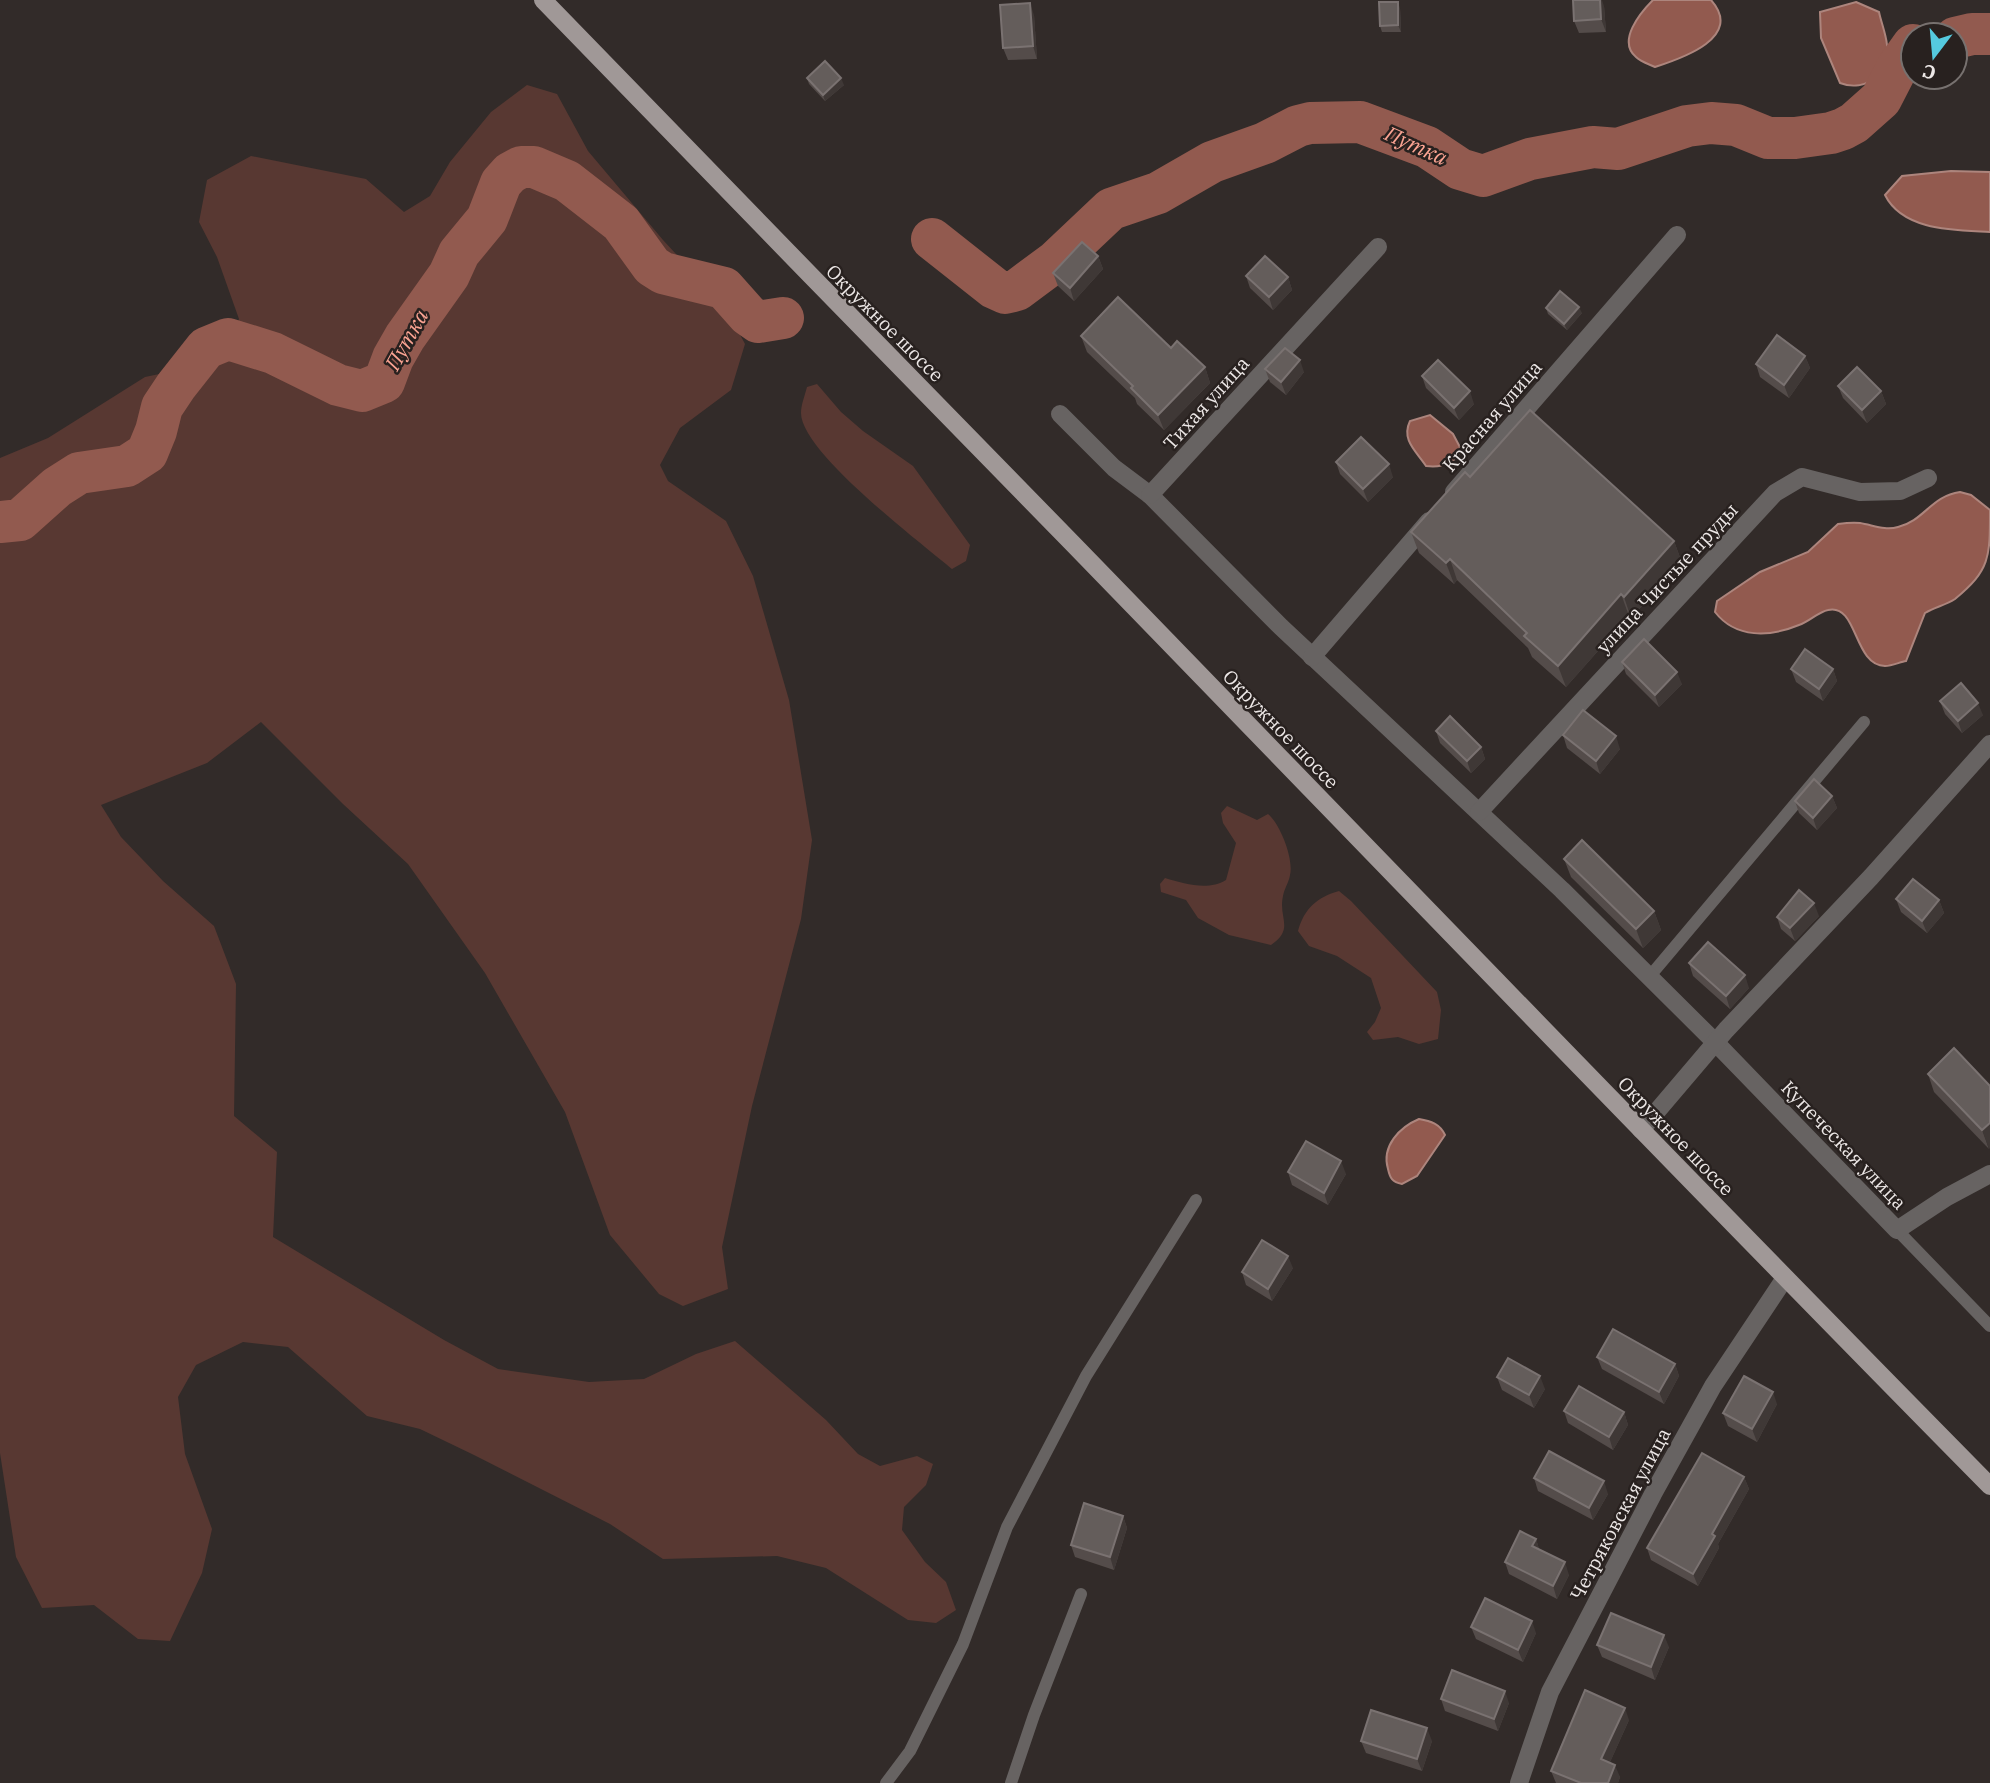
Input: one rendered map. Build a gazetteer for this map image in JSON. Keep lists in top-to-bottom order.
{
  "streets": {
    "main road": ["Окружное шоссе"],
    "street": [
      "Тихая улица",
      "Красная улица",
      "улица Чистые пруды",
      "Купеческая улица",
      "Четряковская улица"
    ]
  },
  "crossings": [
    ["Окружное шоссе", "Четряковская улица"],
    ["Тихая улица", "Купеческая улица"],
    ["Красная улица", "Купеческая улица"],
    ["улица Чистые пруды", "Купеческая улица"]
  ],
  "water": ["Путка"],
  "north": "bottom"
}
